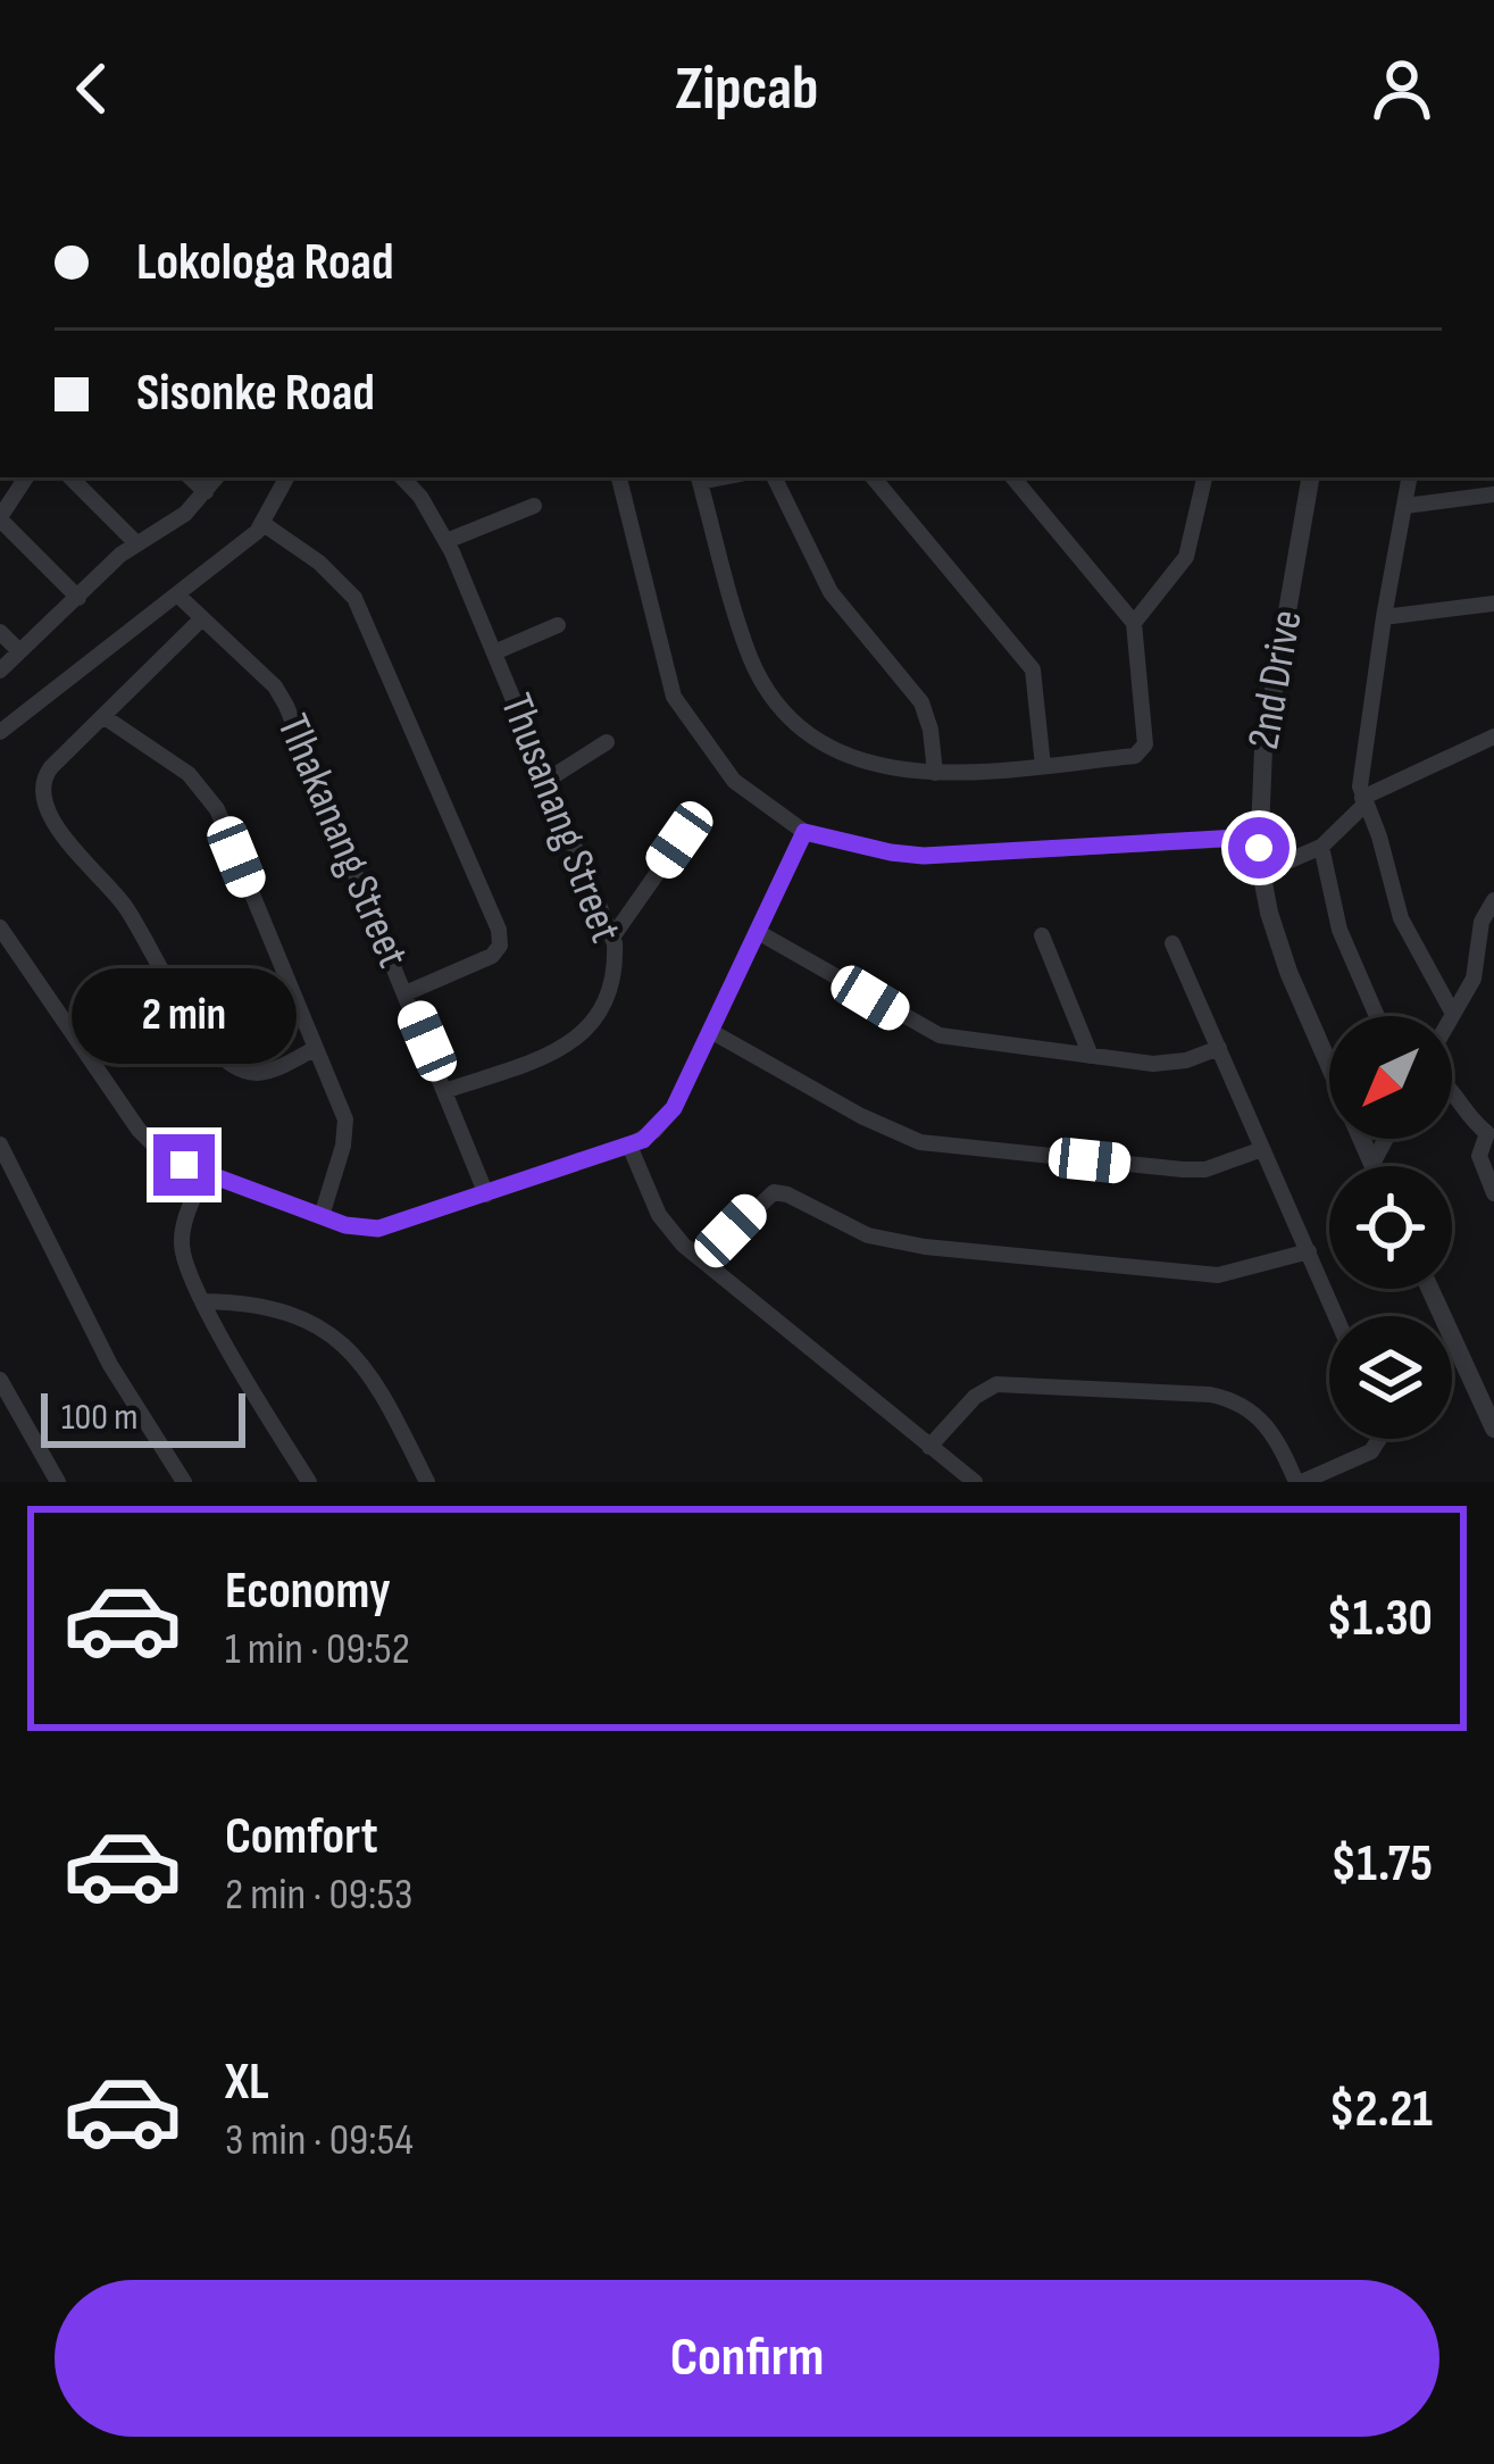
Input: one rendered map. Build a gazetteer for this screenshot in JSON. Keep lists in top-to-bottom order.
{
  "streets": {
    "street": ["2nd Drive", "Thusanang Street", "Tlhakanang Street"]
  },
  "crossings": [
    ["Thusanang Street", "Tlhakanang Street"]
  ],
  "scale_bar": "100 m",
  "north": "bottom left",
  "page": {
    "header": "Zipcab",
    "banner": ["Lokologa Road", "Sisonke Road"],
    "bubble": "2 min",
    "scale": "100 m",
    "list": [
      {
        "name": "Economy",
        "note": "1 min · 09:52",
        "value": "$1.30"
      },
      {
        "name": "Comfort",
        "note": "2 min · 09:53",
        "value": "$1.75"
      },
      {
        "name": "XL",
        "note": "3 min · 09:54",
        "value": "$2.21"
      }
    ],
    "buttons": "Confirm"
  }
}
